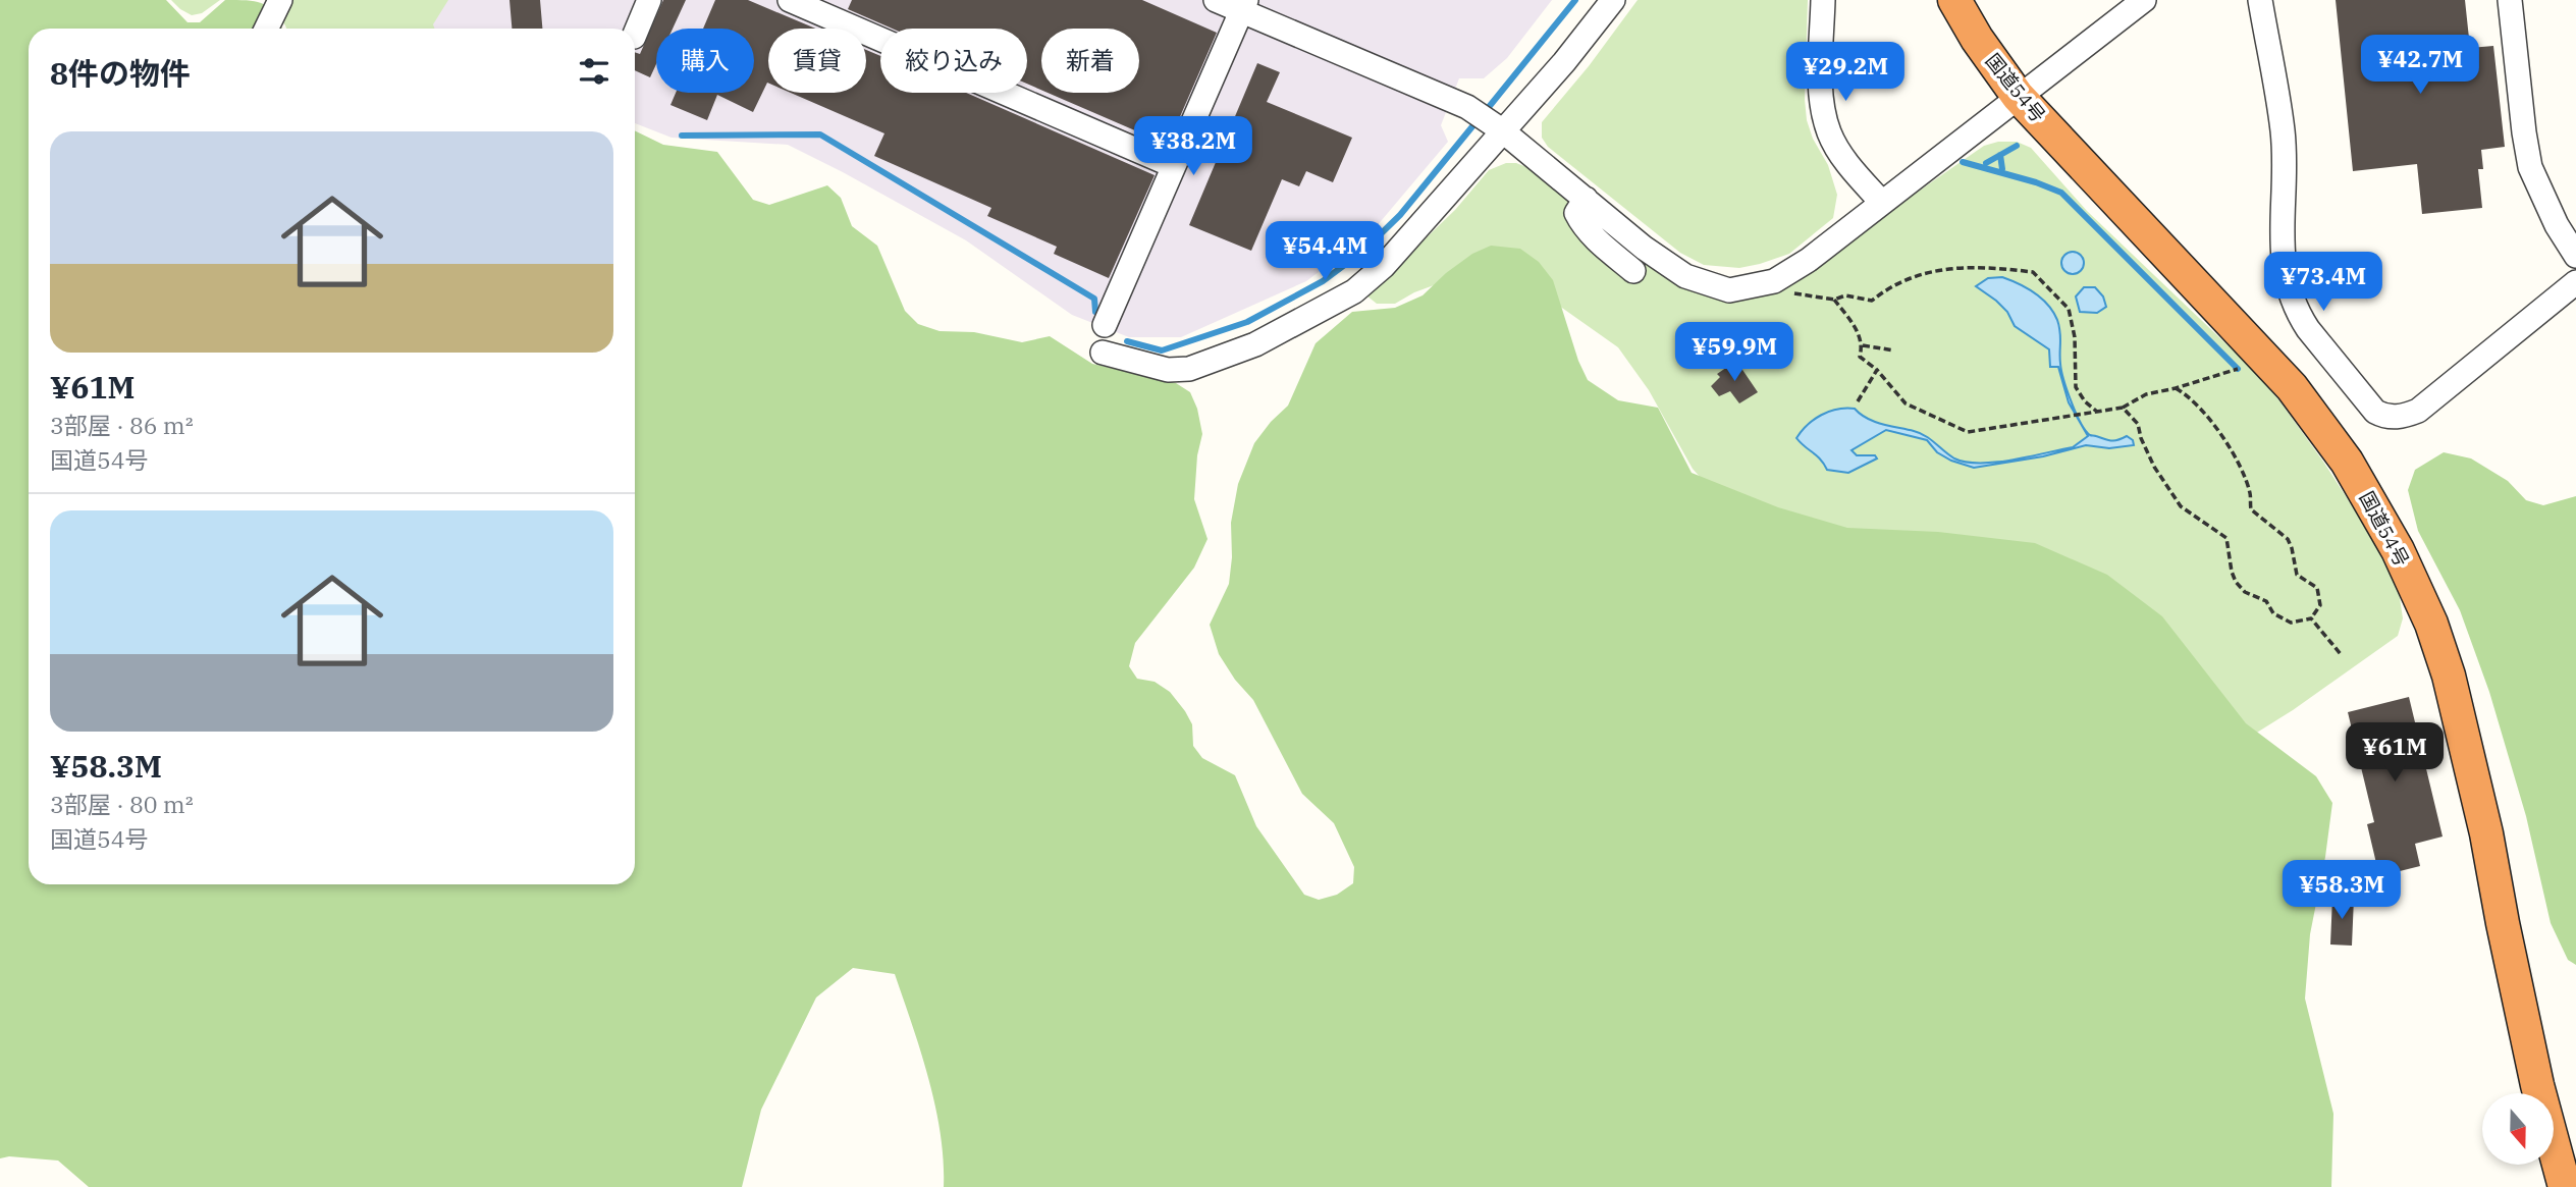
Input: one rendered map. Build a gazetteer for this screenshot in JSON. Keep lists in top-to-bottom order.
{
  "streets": {
    "highway": ["国道54号"]
  },
  "north": "bottom",
  "page": {
    "chip": [
      "購入",
      "賃貸",
      "絞り込み",
      "新着"
    ],
    "heading": "8件の物件",
    "price": [
      "¥42.7M",
      "¥29.2M",
      "¥38.2M",
      "¥54.4M",
      "¥73.4M",
      "¥59.9M",
      "¥61M",
      "¥58.3M"
    ],
    "list": [
      {
        "name": "¥61M",
        "note": "3部屋 · 86 m² · 国道54号"
      },
      {
        "name": "¥58.3M",
        "note": "3部屋 · 80 m² · 国道54号"
      }
    ]
  }
}
